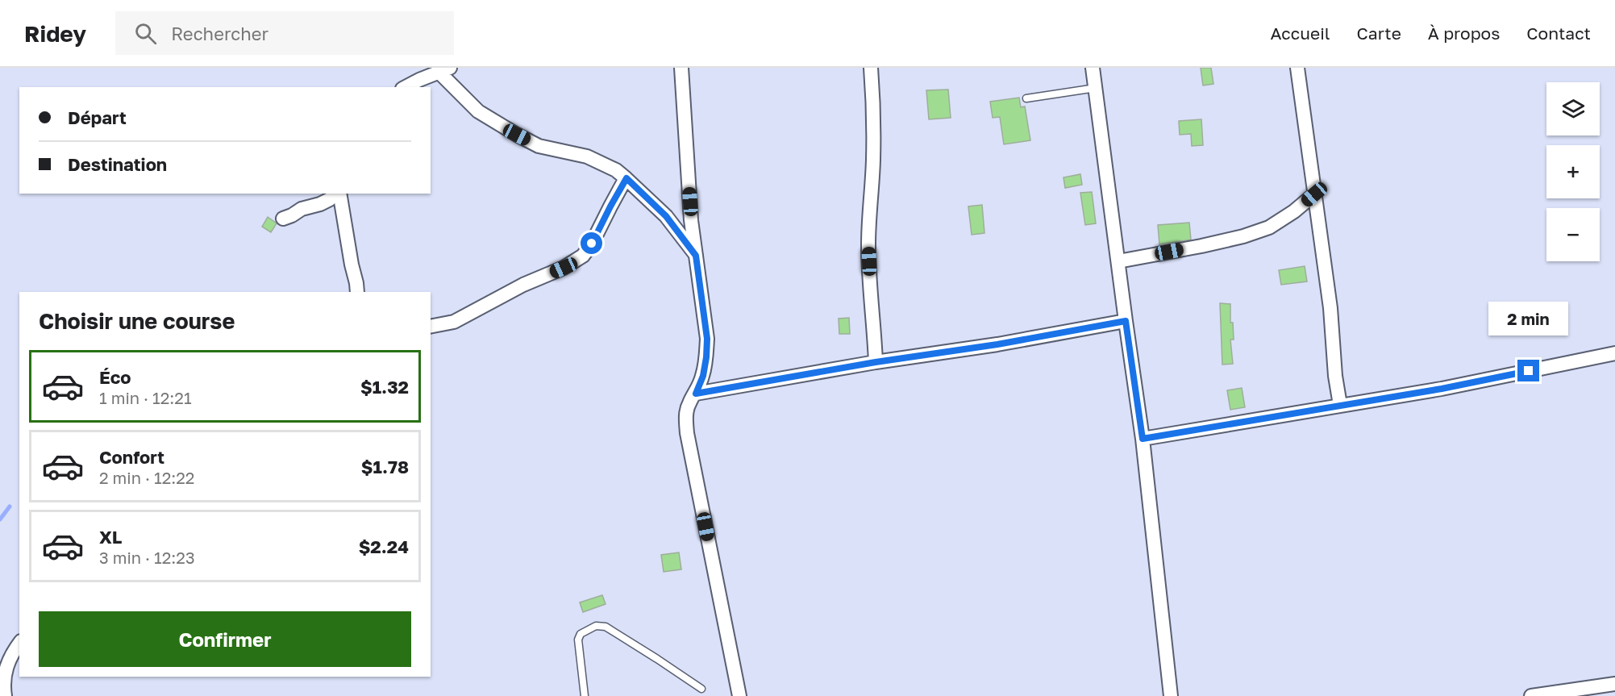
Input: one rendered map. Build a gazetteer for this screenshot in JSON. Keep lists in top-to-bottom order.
{
  "page": {
    "header": "Ridey",
    "search": "Rechercher",
    "nav": [
      "Accueil",
      "Carte",
      "À propos",
      "Contact"
    ],
    "map_buttons": ["+", "−"],
    "banner": ["Départ", "Destination"],
    "heading": "Choisir une course",
    "bubble": "2 min",
    "list": [
      {
        "name": "Éco",
        "note": "1 min · 12:21",
        "value": "$1.32"
      },
      {
        "name": "Confort",
        "note": "2 min · 12:22",
        "value": "$1.78"
      },
      {
        "name": "XL",
        "note": "3 min · 12:23",
        "value": "$2.24"
      }
    ],
    "buttons": "Confirmer"
  }
}
